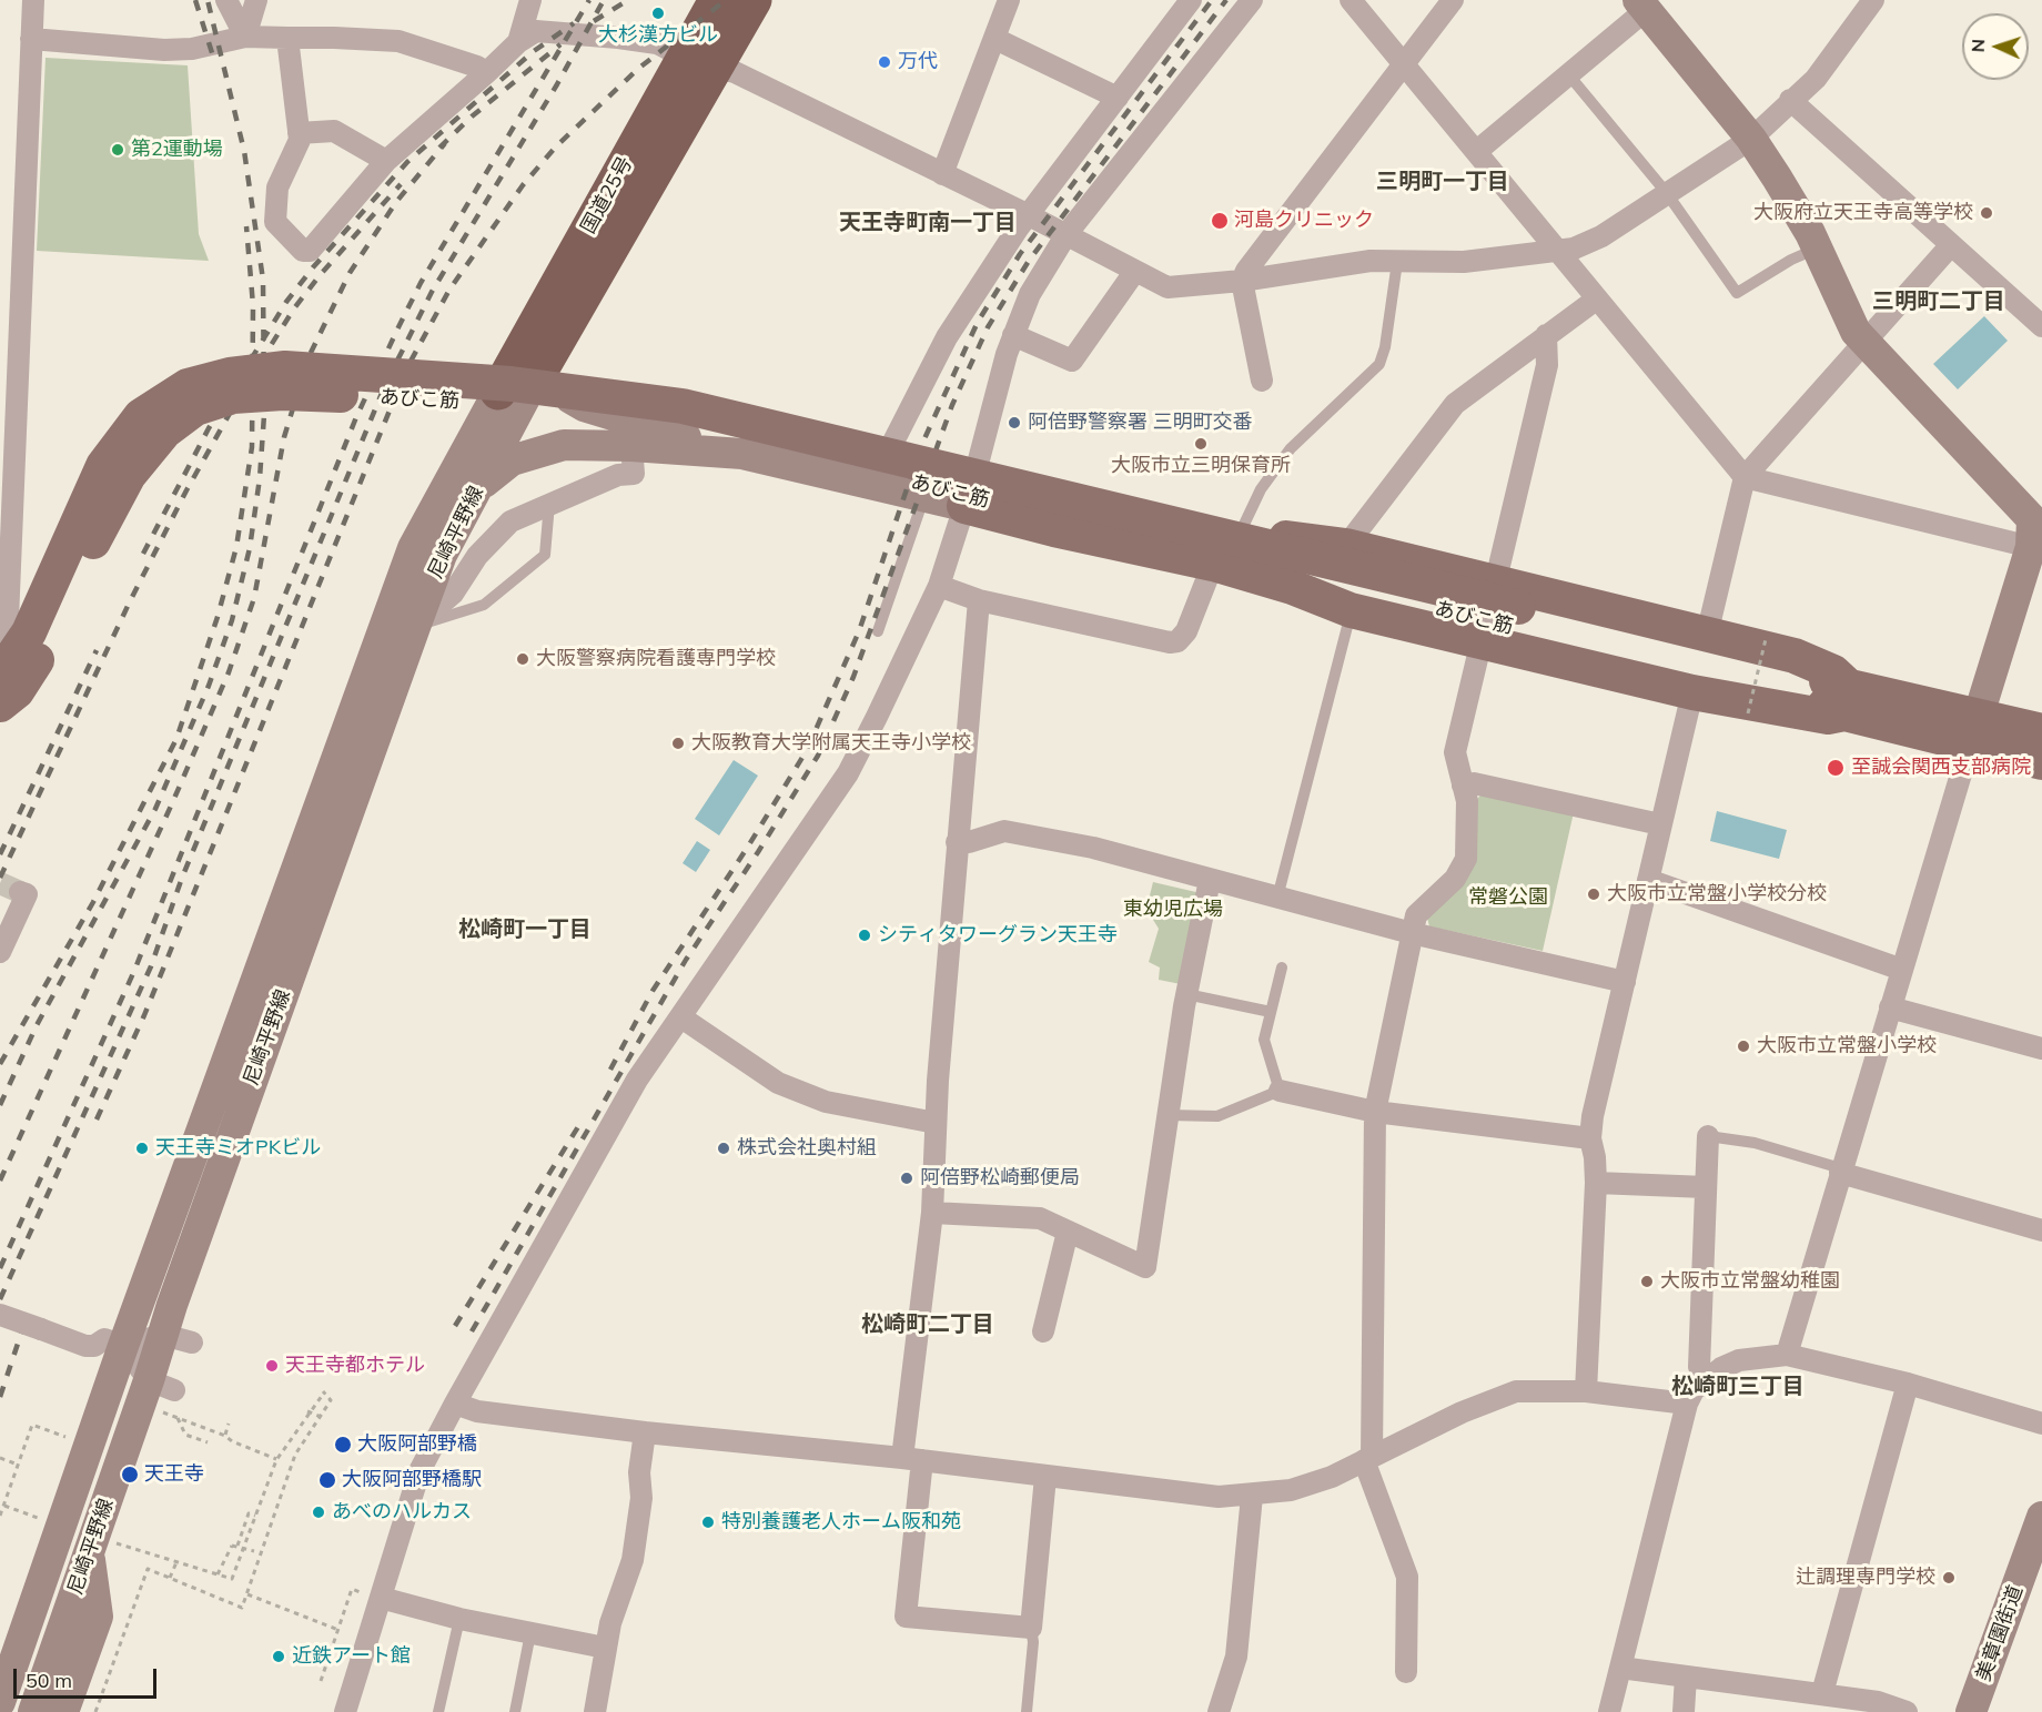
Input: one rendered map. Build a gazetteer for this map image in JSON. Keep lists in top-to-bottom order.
{
  "streets": {
    "highway": ["国道25号"],
    "main road": ["あびこ筋"],
    "street": ["尼崎平野線", "美章園街道"]
  },
  "crossings": [
    ["国道25号", "尼崎平野線"]
  ],
  "districts": [
    "三明町一丁目",
    "天王寺町南一丁目",
    "三明町二丁目",
    "松崎町一丁目",
    "松崎町二丁目",
    "松崎町三丁目"
  ],
  "parks": ["常磐公園", "東幼児広場"],
  "places": [
    "大杉漢方ビル",
    "万代",
    "第2運動場",
    "大阪府立天王寺高等学校",
    "河島クリニック",
    "阿倍野警察署 三明町交番",
    "大阪市立三明保育所",
    "大阪警察病院看護専門学校",
    "大阪教育大学附属天王寺小学校",
    "至誠会関西支部病院",
    "大阪市立常盤小学校分校",
    "シティタワーグラン天王寺",
    "大阪市立常盤小学校",
    "天王寺ミオPKビル",
    "株式会社奥村組",
    "阿倍野松崎郵便局",
    "大阪市立常盤幼稚園",
    "天王寺都ホテル",
    "大阪阿部野橋",
    "天王寺",
    "大阪阿部野橋駅",
    "あべのハルカス",
    "特別養護老人ホーム阪和苑",
    "辻調理専門学校",
    "近鉄アート館"
  ],
  "scale_bar": "50 m",
  "north": "left"
}
